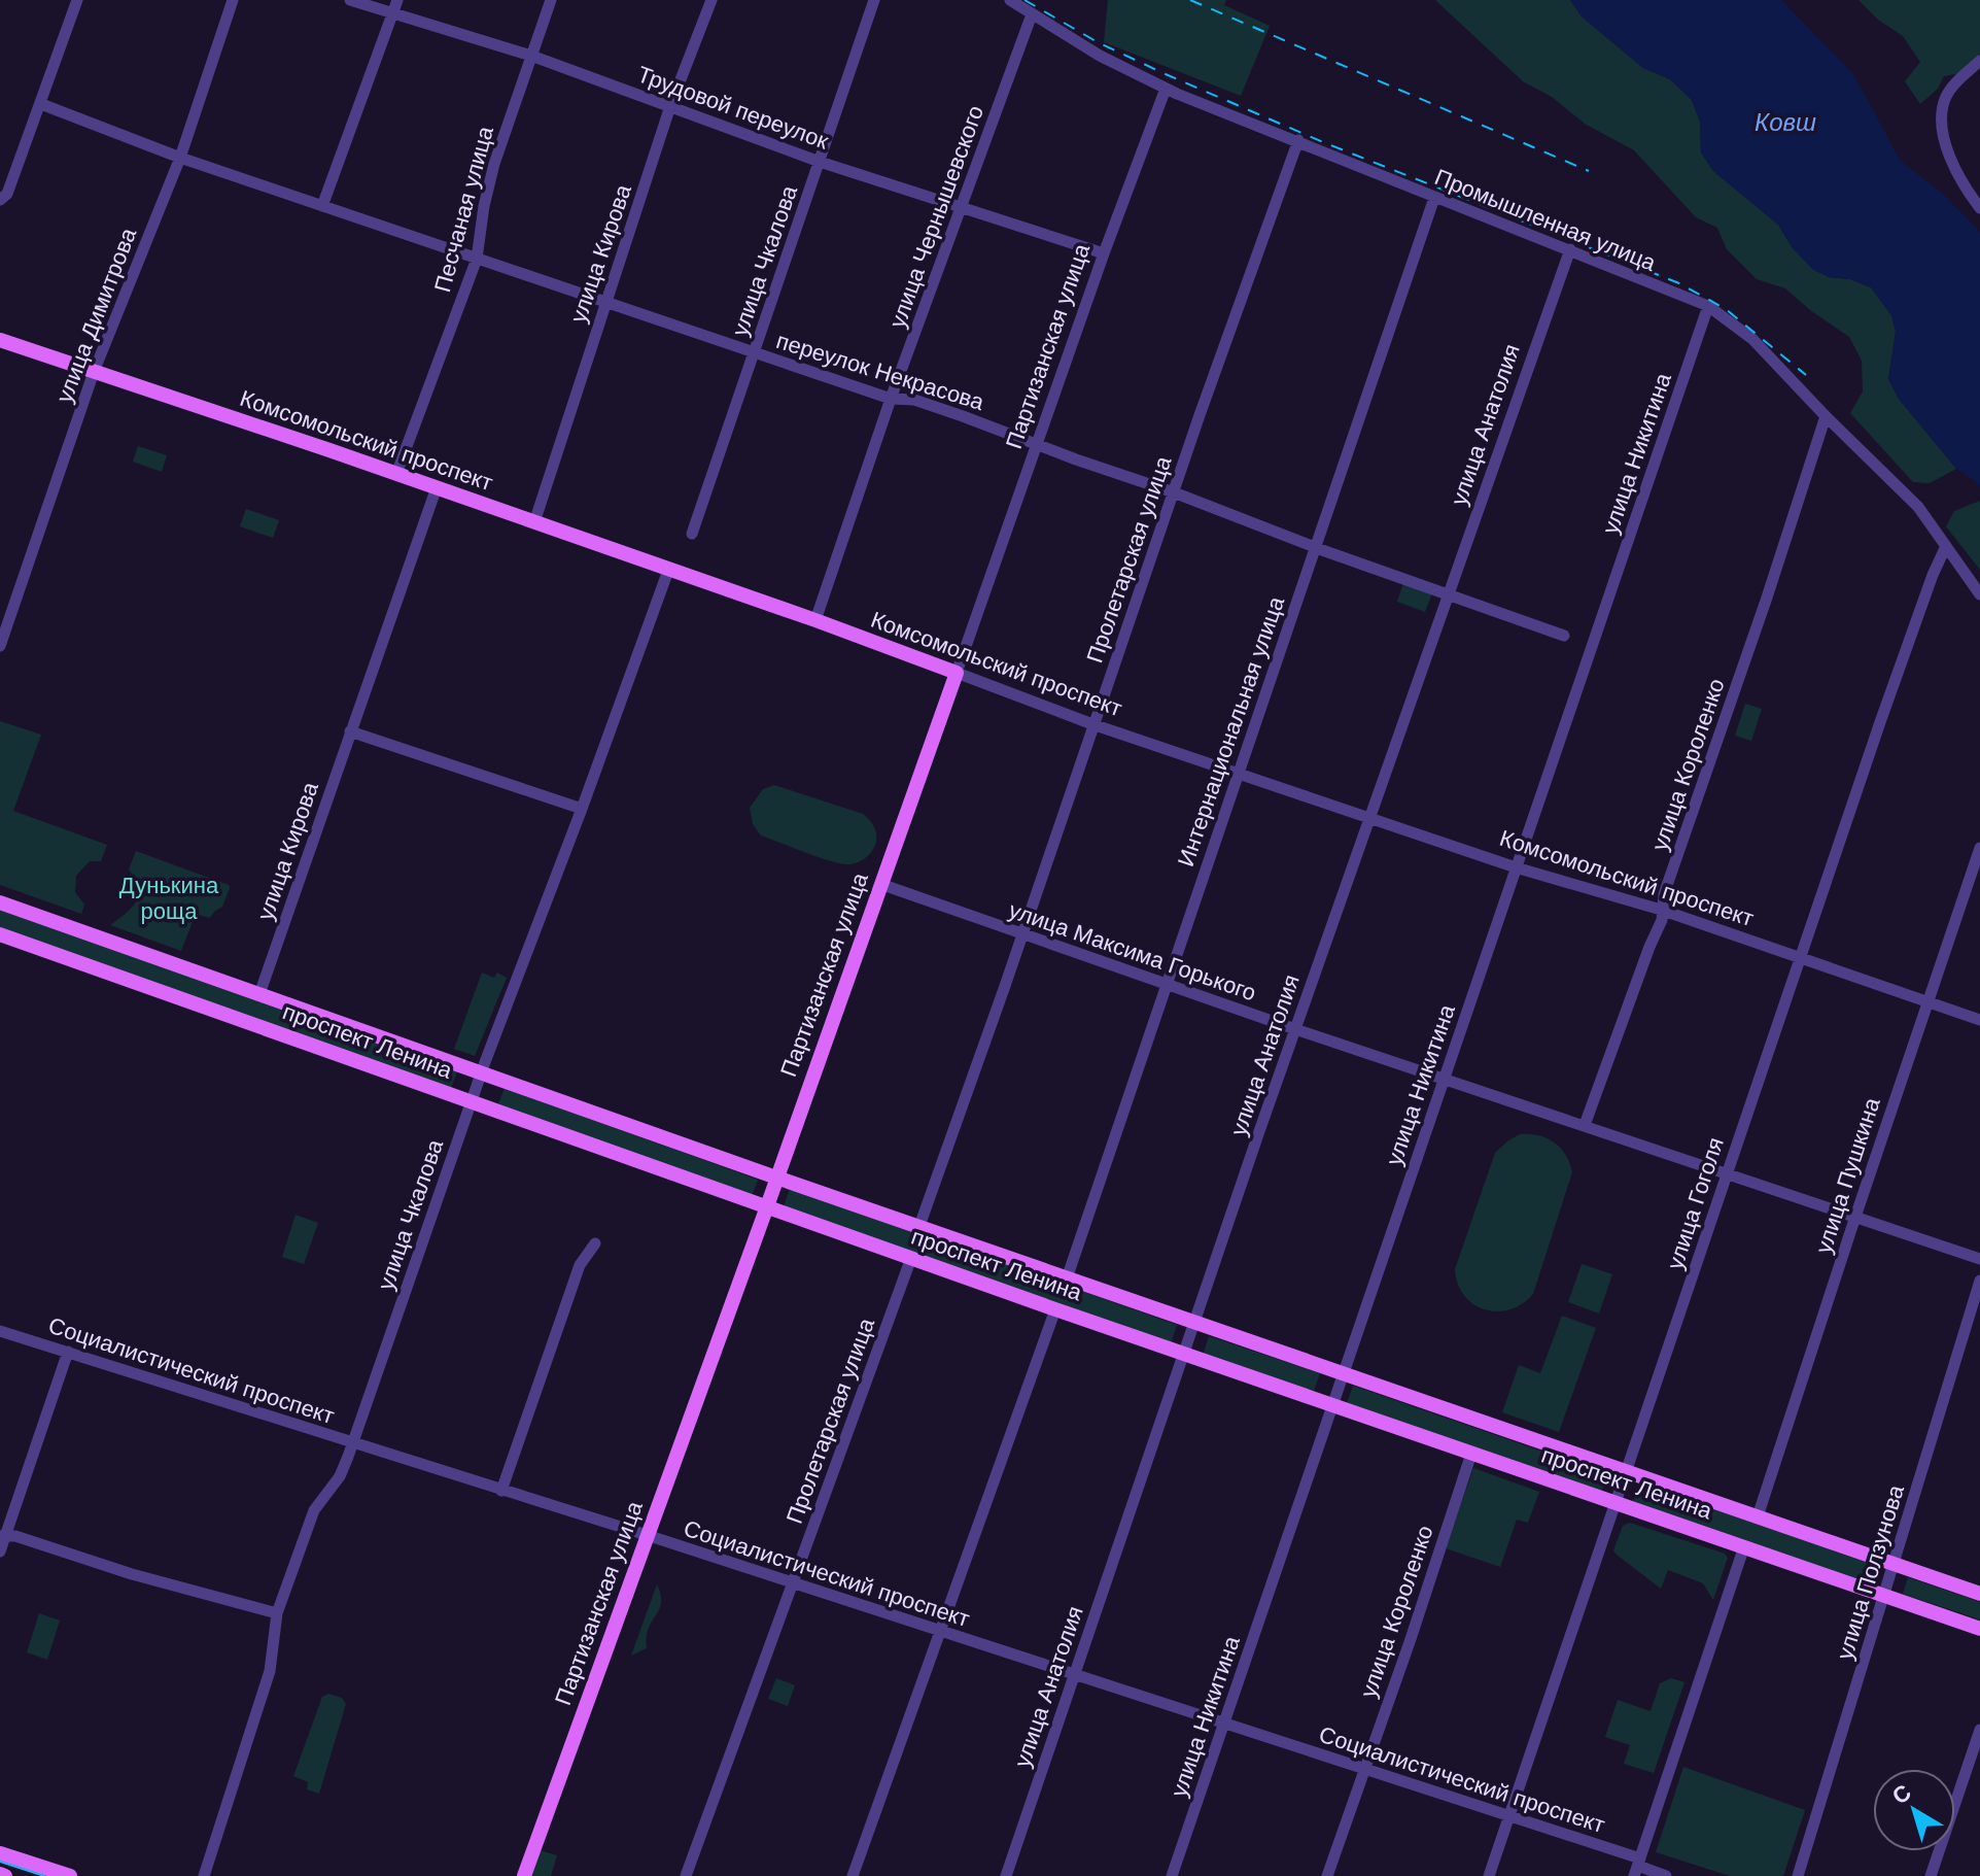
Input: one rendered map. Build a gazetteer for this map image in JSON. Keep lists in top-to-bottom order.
{
  "streets": {
    "main road": ["Партизанская улица", "Комсомольский проспект", "проспект Ленина"],
    "street": [
      "Трудовой переулок",
      "Песчаная улица",
      "улица Чернышевского",
      "Промышленная улица",
      "улица Кирова",
      "улица Чкалова",
      "улица Димитрова",
      "переулок Некрасова",
      "улица Анатолия",
      "улица Никитина",
      "Пролетарская улица",
      "Интернациональная улица",
      "улица Короленко",
      "улица Максима Горького",
      "улица Пушкина",
      "улица Гоголя",
      "Социалистический проспект",
      "улица Ползунова"
    ]
  },
  "crossings": [
    ["Трудовой переулок", "Песчаная улица"],
    ["Трудовой переулок", "улица Чернышевского"],
    ["Трудовой переулок", "улица Кирова"],
    ["Трудовой переулок", "улица Чкалова"],
    ["Трудовой переулок", "Партизанская улица"],
    ["Песчаная улица", "переулок Некрасова"],
    ["Песчаная улица", "Комсомольский проспект"],
    ["улица Чернышевского", "Промышленная улица"],
    ["улица Чернышевского", "переулок Некрасова"],
    ["улица Чернышевского", "Комсомольский проспект"],
    ["Промышленная улица", "Партизанская улица"],
    ["Промышленная улица", "улица Анатолия"],
    ["Промышленная улица", "улица Никитина"],
    ["Промышленная улица", "Пролетарская улица"],
    ["Промышленная улица", "Интернациональная улица"],
    ["Промышленная улица", "улица Короленко"],
    ["Промышленная улица", "улица Гоголя"],
    ["улица Кирова", "переулок Некрасова"],
    ["улица Кирова", "Комсомольский проспект"],
    ["улица Кирова", "проспект Ленина"],
    ["улица Чкалова", "переулок Некрасова"],
    ["улица Чкалова", "Комсомольский проспект"],
    ["улица Чкалова", "проспект Ленина"],
    ["улица Чкалова", "Социалистический проспект"],
    ["улица Димитрова", "переулок Некрасова"],
    ["улица Димитрова", "Комсомольский проспект"],
    ["Партизанская улица", "переулок Некрасова"],
    ["Партизанская улица", "Комсомольский проспект"],
    ["Партизанская улица", "улица Максима Горького"],
    ["Партизанская улица", "проспект Ленина"],
    ["Партизанская улица", "Социалистический проспект"],
    ["переулок Некрасова", "улица Анатолия"],
    ["переулок Некрасова", "Пролетарская улица"],
    ["переулок Некрасова", "Интернациональная улица"],
    ["улица Анатолия", "Комсомольский проспект"],
    ["улица Анатолия", "улица Максима Горького"],
    ["улица Анатолия", "проспект Ленина"],
    ["улица Анатолия", "Социалистический проспект"],
    ["Комсомольский проспект", "улица Никитина"],
    ["Комсомольский проспект", "Пролетарская улица"],
    ["Комсомольский проспект", "Интернациональная улица"],
    ["Комсомольский проспект", "улица Короленко"],
    ["Комсомольский проспект", "улица Пушкина"],
    ["Комсомольский проспект", "улица Гоголя"],
    ["улица Никитина", "улица Максима Горького"],
    ["улица Никитина", "проспект Ленина"],
    ["улица Никитина", "Социалистический проспект"],
    ["Пролетарская улица", "улица Максима Горького"],
    ["Пролетарская улица", "проспект Ленина"],
    ["Пролетарская улица", "Социалистический проспект"],
    ["Интернациональная улица", "улица Максима Горького"],
    ["Интернациональная улица", "проспект Ленина"],
    ["улица Короленко", "улица Максима Горького"],
    ["улица Короленко", "проспект Ленина"],
    ["улица Короленко", "Социалистический проспект"],
    ["улица Максима Горького", "улица Пушкина"],
    ["улица Максима Горького", "улица Гоголя"],
    ["проспект Ленина", "улица Пушкина"],
    ["проспект Ленина", "улица Гоголя"],
    ["проспект Ленина", "улица Ползунова"],
    ["улица Гоголя", "Социалистический проспект"]
  ],
  "water": ["Ковш"],
  "parks": ["Дунькина роща"],
  "north": "top left"
}
